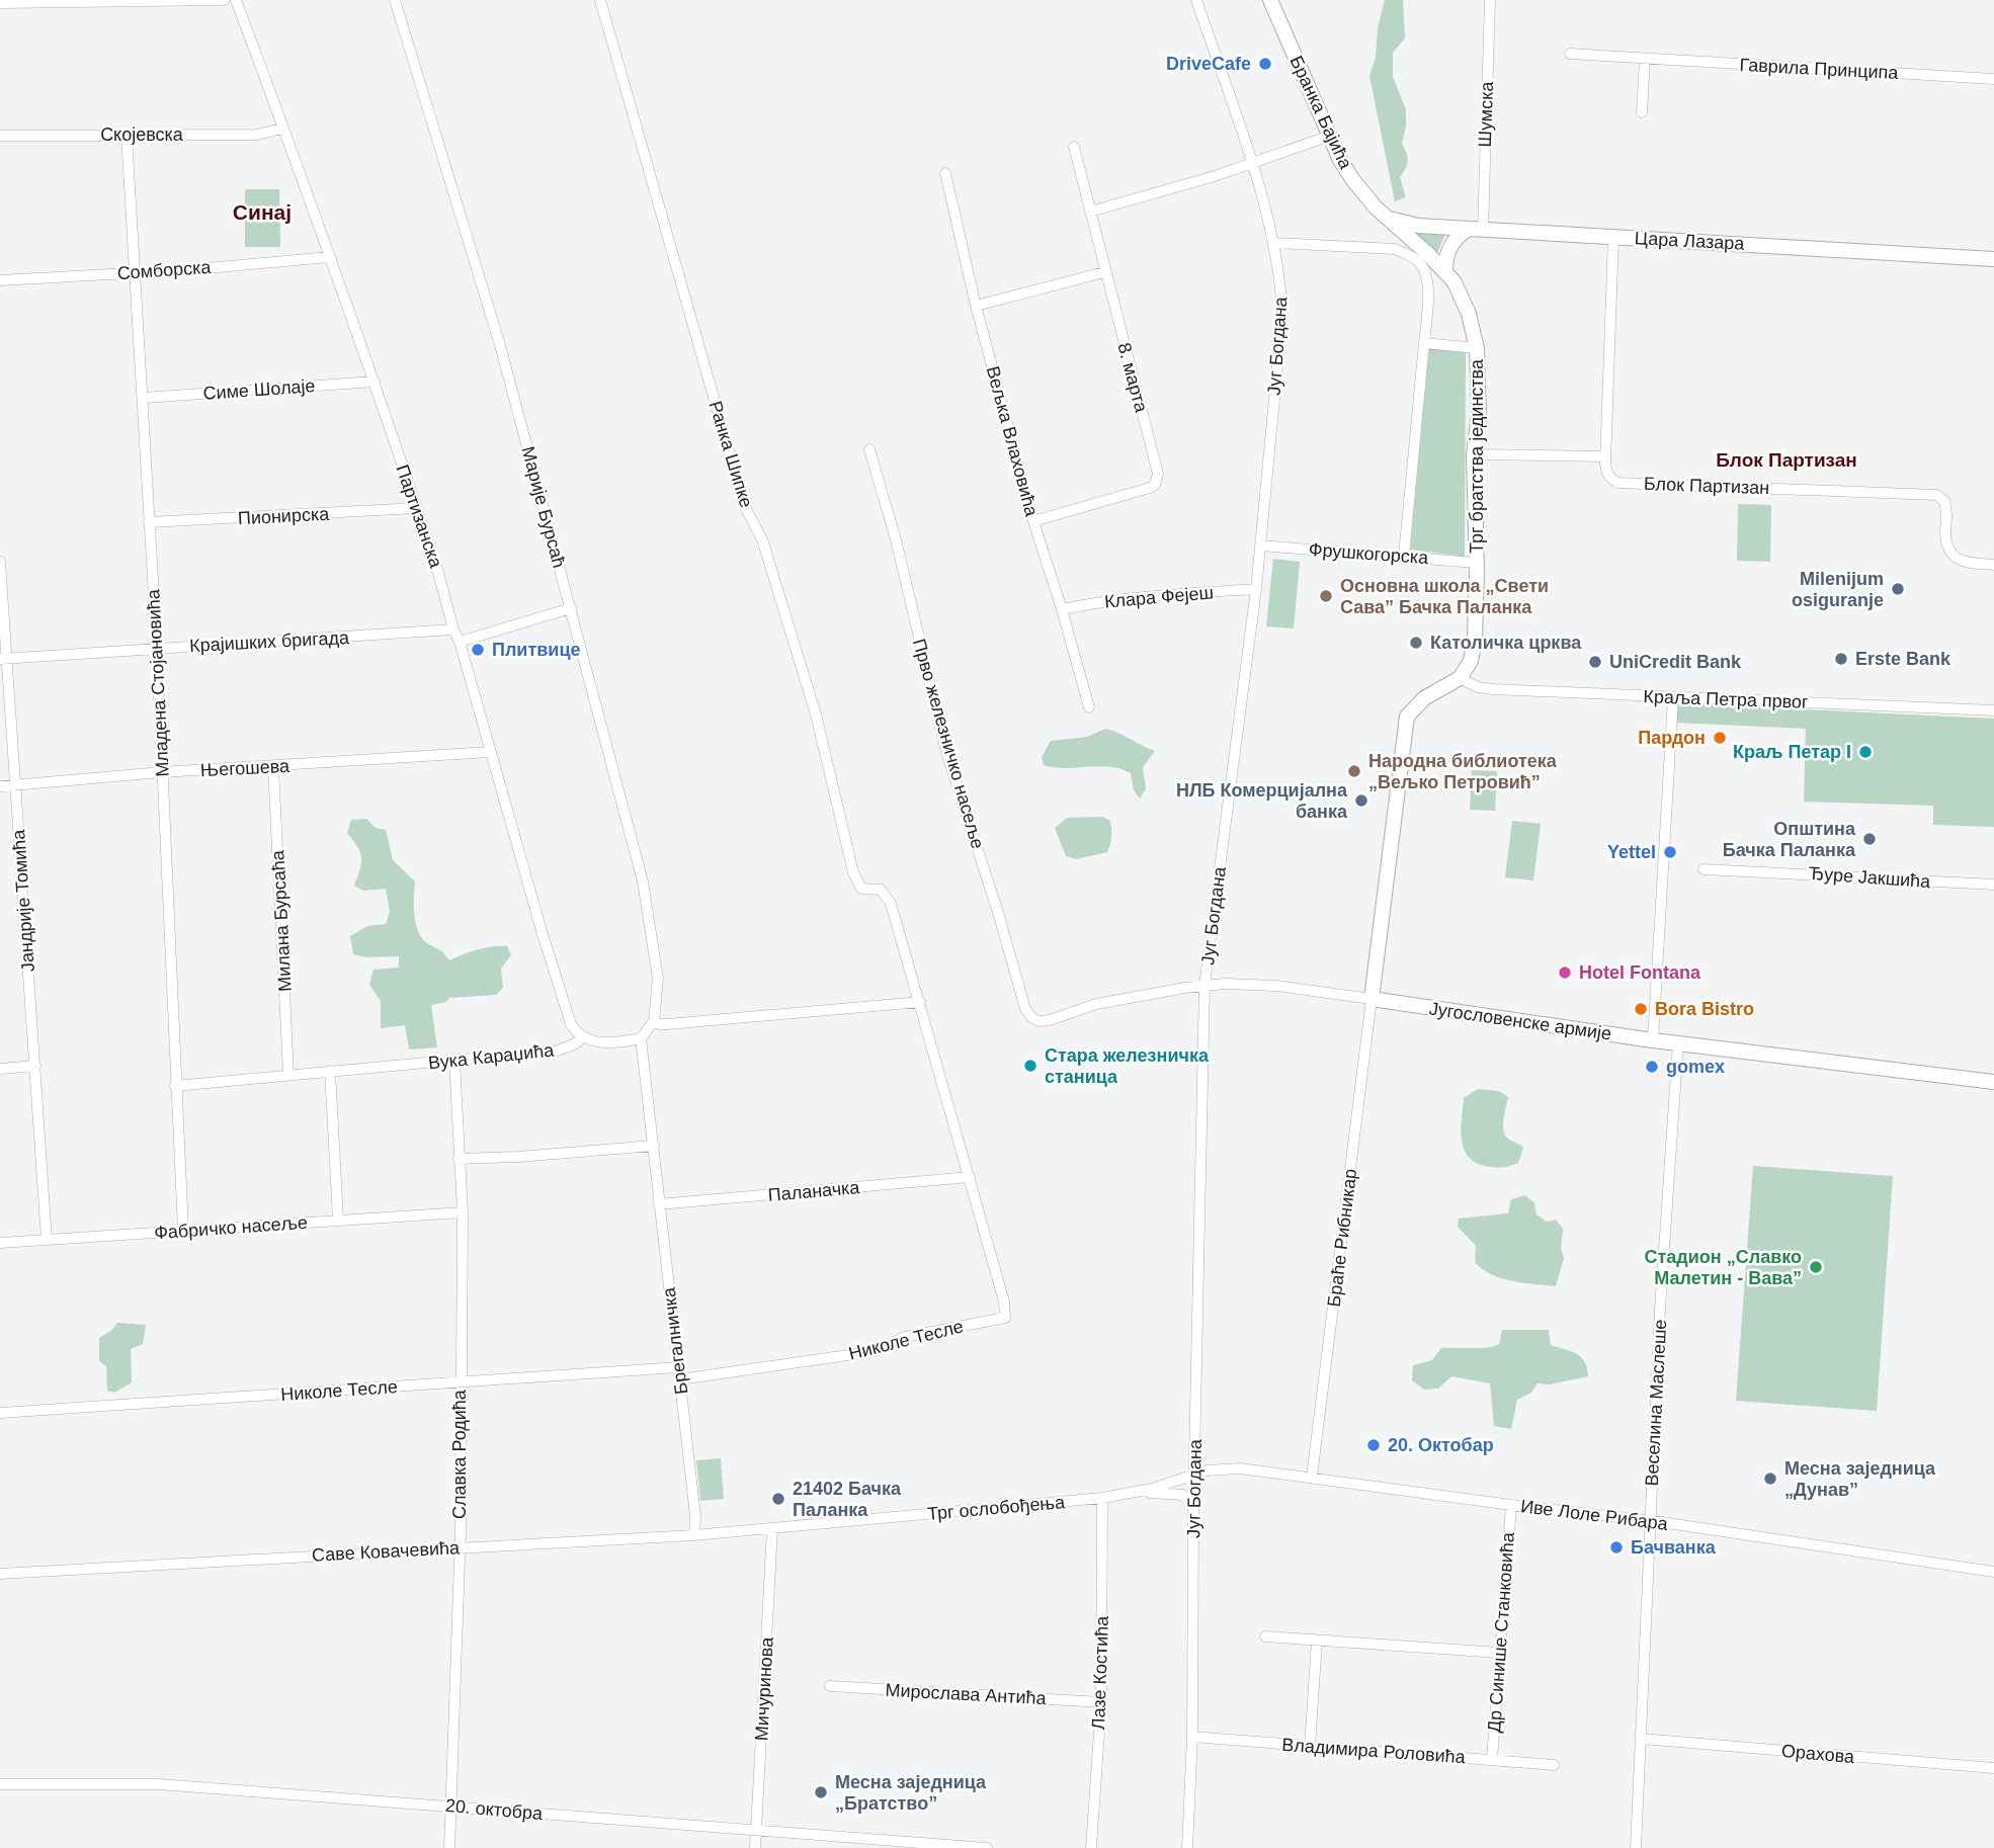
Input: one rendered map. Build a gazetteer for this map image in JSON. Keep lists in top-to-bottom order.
{
  "streets": {
    "street": [
      "Гаврила Принципа",
      "Бранка Бајића",
      "Шумска",
      "Скојевска",
      "Цара Лазара",
      "Сомборска",
      "Југ Богдана",
      "8. марта",
      "Симе Шолаје",
      "Вељка Влаховића",
      "Ранка Шипке",
      "Трг братства јединства",
      "Блок Партизан",
      "Марије Бурсаћ",
      "Пионирска",
      "Партизанска",
      "Фрушкогорска",
      "Клара Фејеш",
      "Крајишких бригада",
      "Младена Стојановића",
      "Краља Петра првог",
      "Прво железничко насеље",
      "Његошева",
      "Ђуре Јакшића",
      "Јандрије Томића",
      "Милана Бурсаћа",
      "Југословенске армије",
      "Вука Караџића",
      "Паланачка",
      "Фабричко насеље",
      "Браће Рибникар",
      "Николе Тесле",
      "Брегалничка",
      "Веселина Маслеше",
      "Славка Родића",
      "Трг ослобођења",
      "Иве Лоле Рибара",
      "Саве Ковачевића",
      "Др Синише Станковића",
      "Лазе Костића",
      "Мичуринова",
      "Мирослава Антића",
      "Владимира Роловића",
      "Орахова",
      "20. октобра"
    ]
  },
  "crossings": [
    ["Бранка Бајића", "Цара Лазара"],
    ["Бранка Бајића", "Трг братства јединства"],
    ["Шумска", "Цара Лазара"],
    ["Скојевска", "Партизанска"],
    ["Скојевска", "Младена Стојановића"],
    ["Цара Лазара", "Трг братства јединства"],
    ["Сомборска", "Партизанска"],
    ["Сомборска", "Младена Стојановића"],
    ["Југ Богдана", "Фрушкогорска"],
    ["Југ Богдана", "Клара Фејеш"],
    ["Југ Богдана", "Југословенске армије"],
    ["Југ Богдана", "Трг ослобођења"],
    ["Југ Богдана", "Иве Лоле Рибара"],
    ["Југ Богдана", "Владимира Роловића"],
    ["8. марта", "Вељка Влаховића"],
    ["Симе Шолаје", "Партизанска"],
    ["Симе Шолаје", "Младена Стојановића"],
    ["Вељка Влаховића", "Клара Фејеш"],
    ["Трг братства јединства", "Фрушкогорска"],
    ["Трг братства јединства", "Краља Петра првог"],
    ["Пионирска", "Партизанска"],
    ["Пионирска", "Младена Стојановића"],
    ["Партизанска", "Крајишких бригада"],
    ["Партизанска", "Његошева"],
    ["Партизанска", "Вука Караџића"],
    ["Крајишких бригада", "Младена Стојановића"],
    ["Крајишких бригада", "Јандрије Томића"],
    ["Младена Стојановића", "Његошева"],
    ["Младена Стојановића", "Вука Караџића"],
    ["Младена Стојановића", "Фабричко насеље"],
    ["Прво железничко насеље", "Југословенске армије"],
    ["Његошева", "Јандрије Томића"],
    ["Његошева", "Милана Бурсаћа"],
    ["Јандрије Томића", "Фабричко насеље"],
    ["Милана Бурсаћа", "Вука Караџића"],
    ["Југословенске армије", "Браће Рибникар"],
    ["Југословенске армије", "Веселина Маслеше"],
    ["Вука Караџића", "Брегалничка"],
    ["Вука Караџића", "Славка Родића"],
    ["Паланачка", "Николе Тесле"],
    ["Паланачка", "Брегалничка"],
    ["Фабричко насеље", "Славка Родића"],
    ["Браће Рибникар", "Иве Лоле Рибара"],
    ["Николе Тесле", "Брегалничка"],
    ["Николе Тесле", "Славка Родића"],
    ["Брегалничка", "Саве Ковачевића"],
    ["Веселина Маслеше", "Иве Лоле Рибара"],
    ["Веселина Маслеше", "Орахова"],
    ["Славка Родића", "Саве Ковачевића"],
    ["Славка Родића", "20. октобра"],
    ["Трг ослобођења", "Иве Лоле Рибара"],
    ["Трг ослобођења", "Саве Ковачевића"],
    ["Трг ослобођења", "Лазе Костића"],
    ["Трг ослобођења", "Мичуринова"],
    ["Иве Лоле Рибара", "Др Синише Станковића"],
    ["Саве Ковачевића", "Мичуринова"],
    ["Др Синише Станковића", "Владимира Роловића"],
    ["Лазе Костића", "Мирослава Антића"],
    ["Мичуринова", "20. октобра"]
  ],
  "districts": ["Синај", "Блок Партизан"],
  "places": [
    "DriveCafe",
    "Milenijum osiguranje",
    "Основна школа „Свети Сава” Бачка Паланка",
    "Католичка црква",
    "Плитвице",
    "Erste Bank",
    "UniCredit Bank",
    "Пардон",
    "Краљ Петар I",
    "Народна библиотека „Вељко Петровић”",
    "НЛБ Комерцијална банка",
    "Општина Бачка Паланка",
    "Yettel",
    "Hotel Fontana",
    "Bora Bistro",
    "Стара железничка станица",
    "gomex",
    "Стадион „Славко Малетин - Вава”",
    "20. Октобар",
    "Месна заједница „Дунав”",
    "21402 Бачка Паланка",
    "Бачванка",
    "Месна заједница „Братство”"
  ]
}
